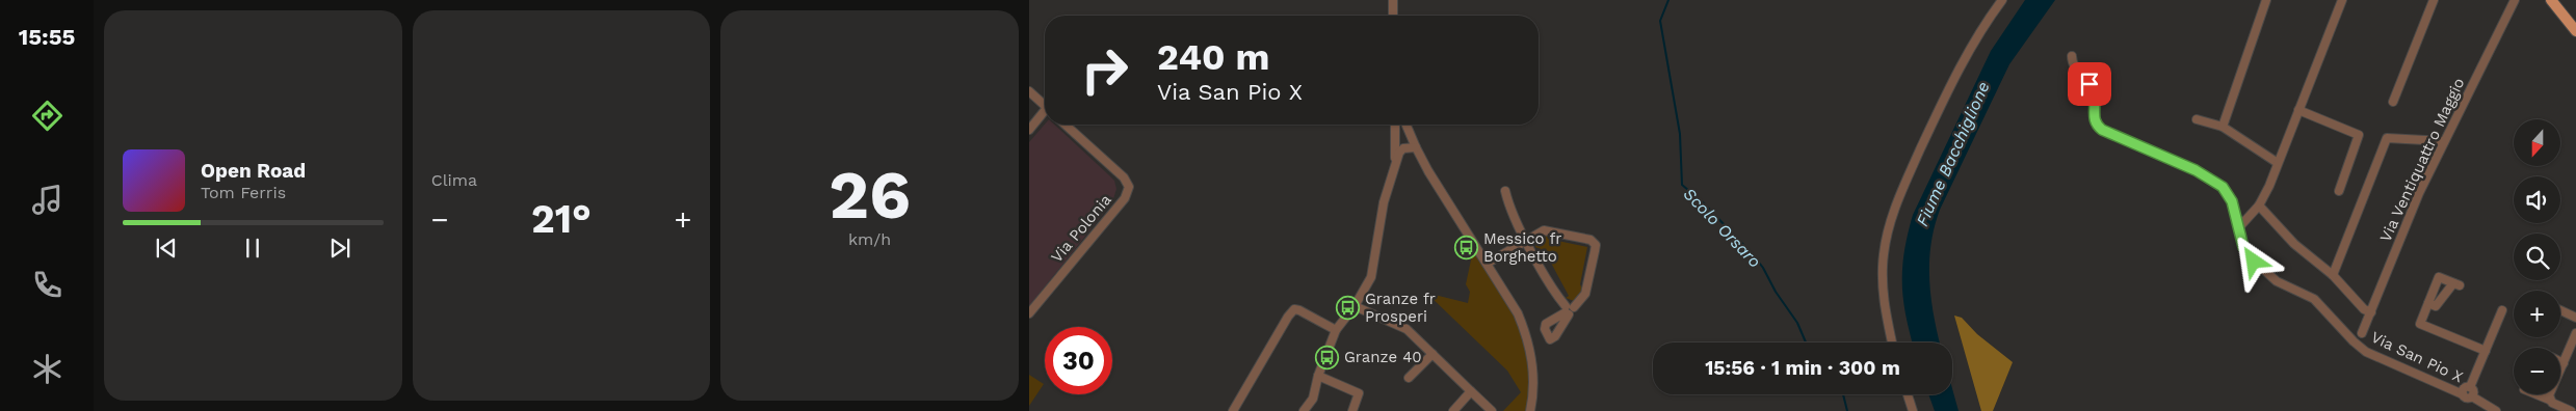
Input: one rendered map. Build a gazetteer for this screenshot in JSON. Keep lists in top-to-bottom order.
{
  "streets": {
    "street": ["Via Ventiquattro Maggio", "Via Polonia", "Via San Pio X"]
  },
  "water": ["Fiume Bacchiglione", "Scolo Orsaro"],
  "places": {
    "bus stop": ["Messico fr Borghetto", "Granze fr Prosperi", "Granze 40"]
  },
  "north": "bottom",
  "page": {
    "tabs": "15:55",
    "tile": [
      "Clima",
      ["26", "km/h"]
    ],
    "turn": ["240 m", "Via San Pio X"],
    "map_buttons": ["+", "−"],
    "song": ["Open Road", "Tom Ferris"],
    "heat": ["−", "21°", "+"],
    "limit": "30",
    "trip": "15:56 · 1 min · 300 m"
  }
}
